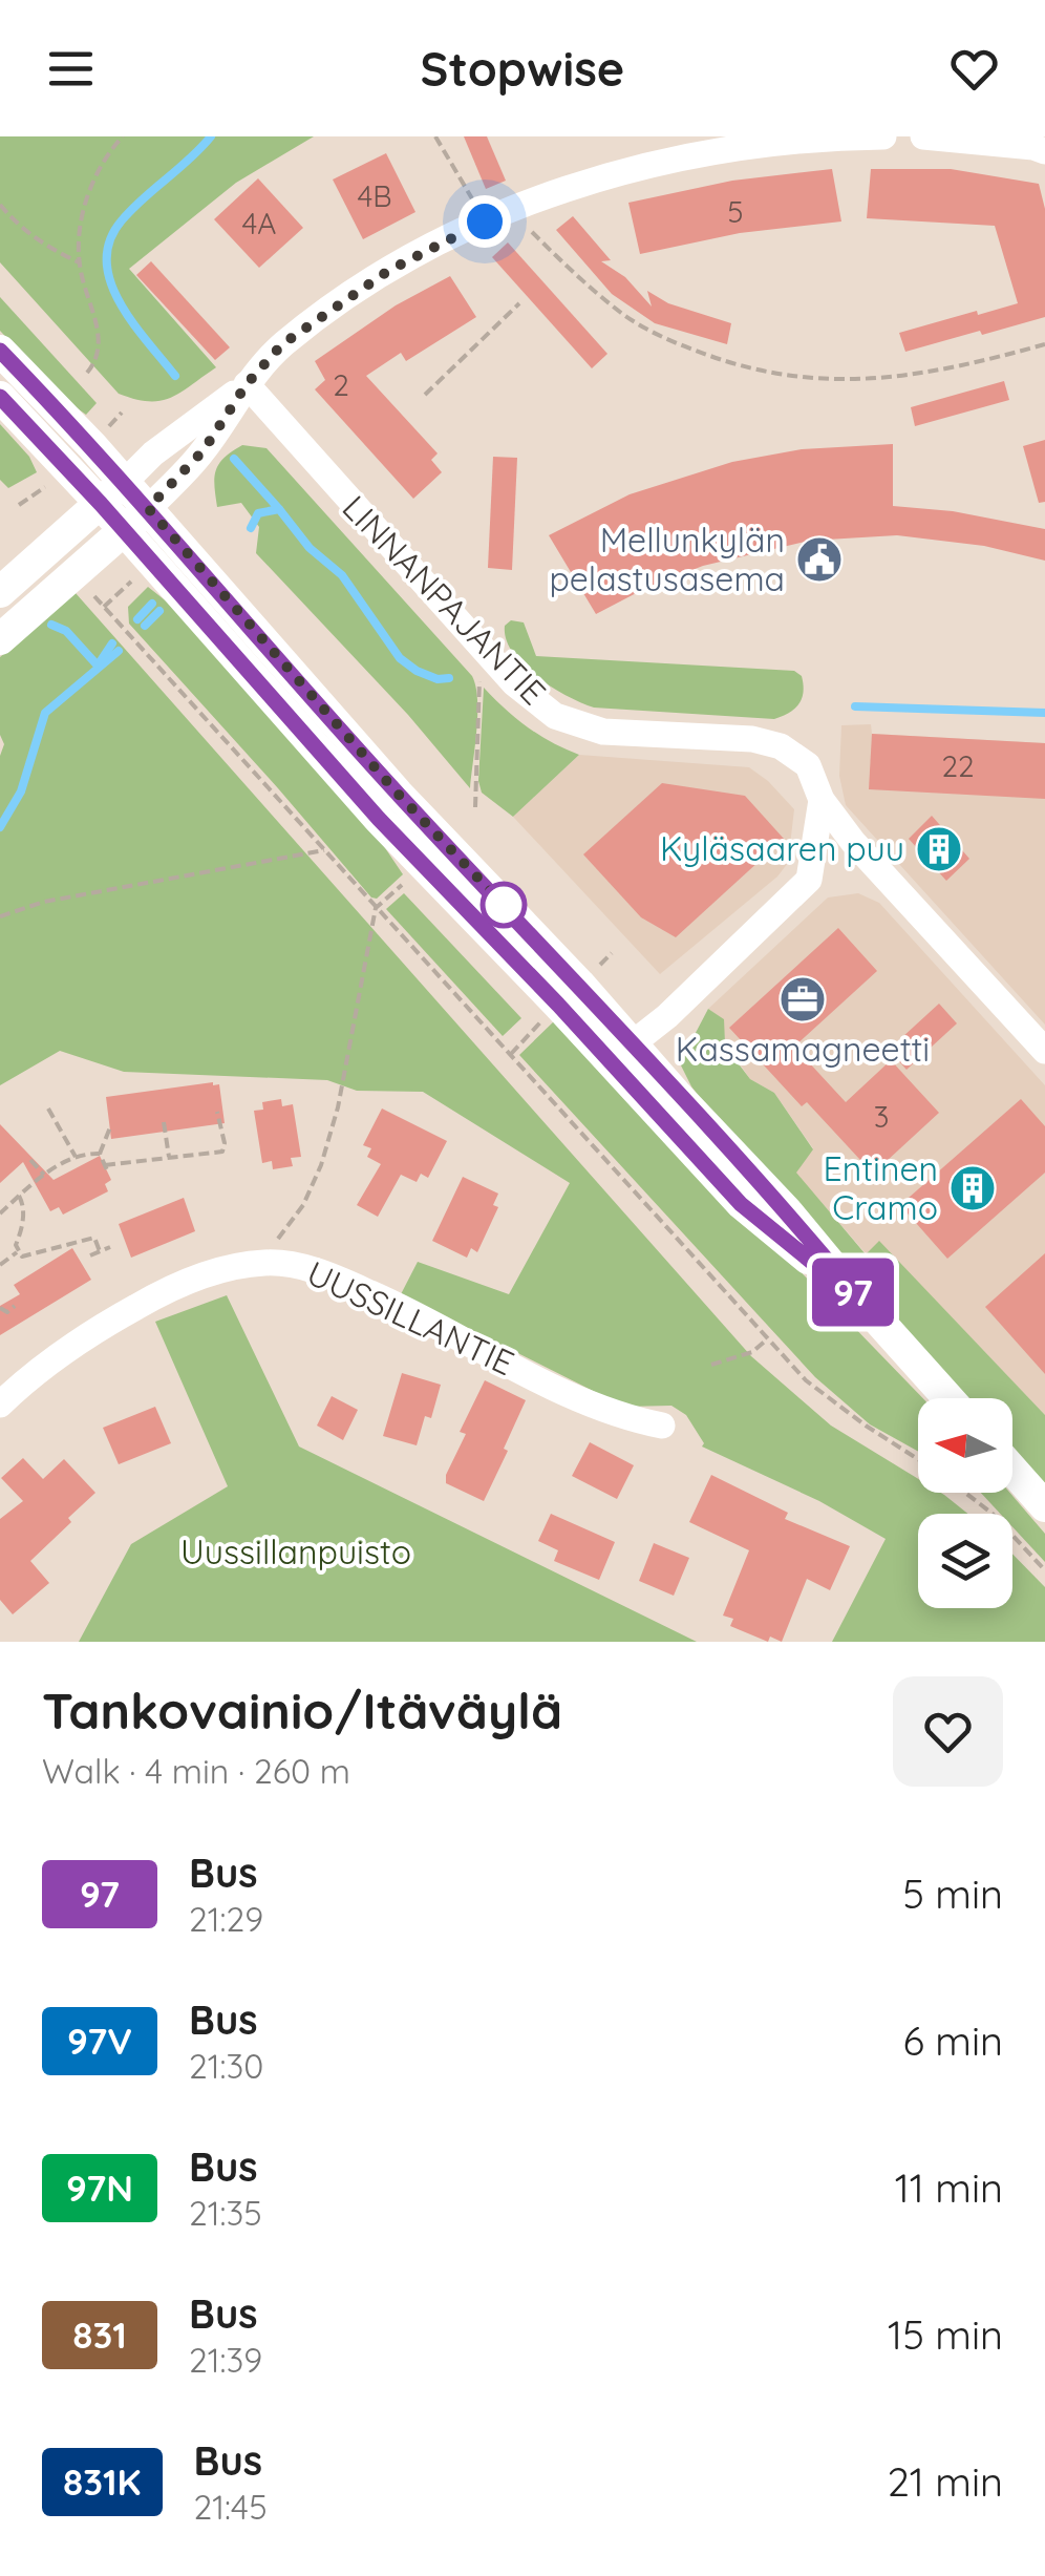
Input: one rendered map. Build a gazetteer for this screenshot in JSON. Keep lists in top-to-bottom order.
{
  "streets": {
    "street": ["LINNANPAJANTIE", "UUSSILLANTIE"]
  },
  "parks": ["Uussillanpuisto"],
  "places": {
    "public building": ["Mellunkylän pelastusasema"],
    "building": ["Kyläsaaren puu", "Entinen Cramo"],
    "office": ["Kassamagneetti"]
  },
  "lines": ["bus line 97"],
  "house_numbers": [
    "4B",
    "5",
    "4A",
    "2",
    "22",
    "3"
  ],
  "north": "left",
  "page": {
    "header": "Stopwise",
    "on_map": "97",
    "heading": ["Tankovainio/Itäväylä", "Walk · 4 min · 260 m"],
    "list": [
      {
        "mark": "97",
        "name": "Bus",
        "note": "21:29",
        "value": "5 min"
      },
      {
        "mark": "97V",
        "name": "Bus",
        "note": "21:30",
        "value": "6 min"
      },
      {
        "mark": "97N",
        "name": "Bus",
        "note": "21:35",
        "value": "11 min"
      },
      {
        "mark": "831",
        "name": "Bus",
        "note": "21:39",
        "value": "15 min"
      },
      {
        "mark": "831K",
        "name": "Bus",
        "note": "21:45",
        "value": "21 min"
      }
    ]
  }
}
